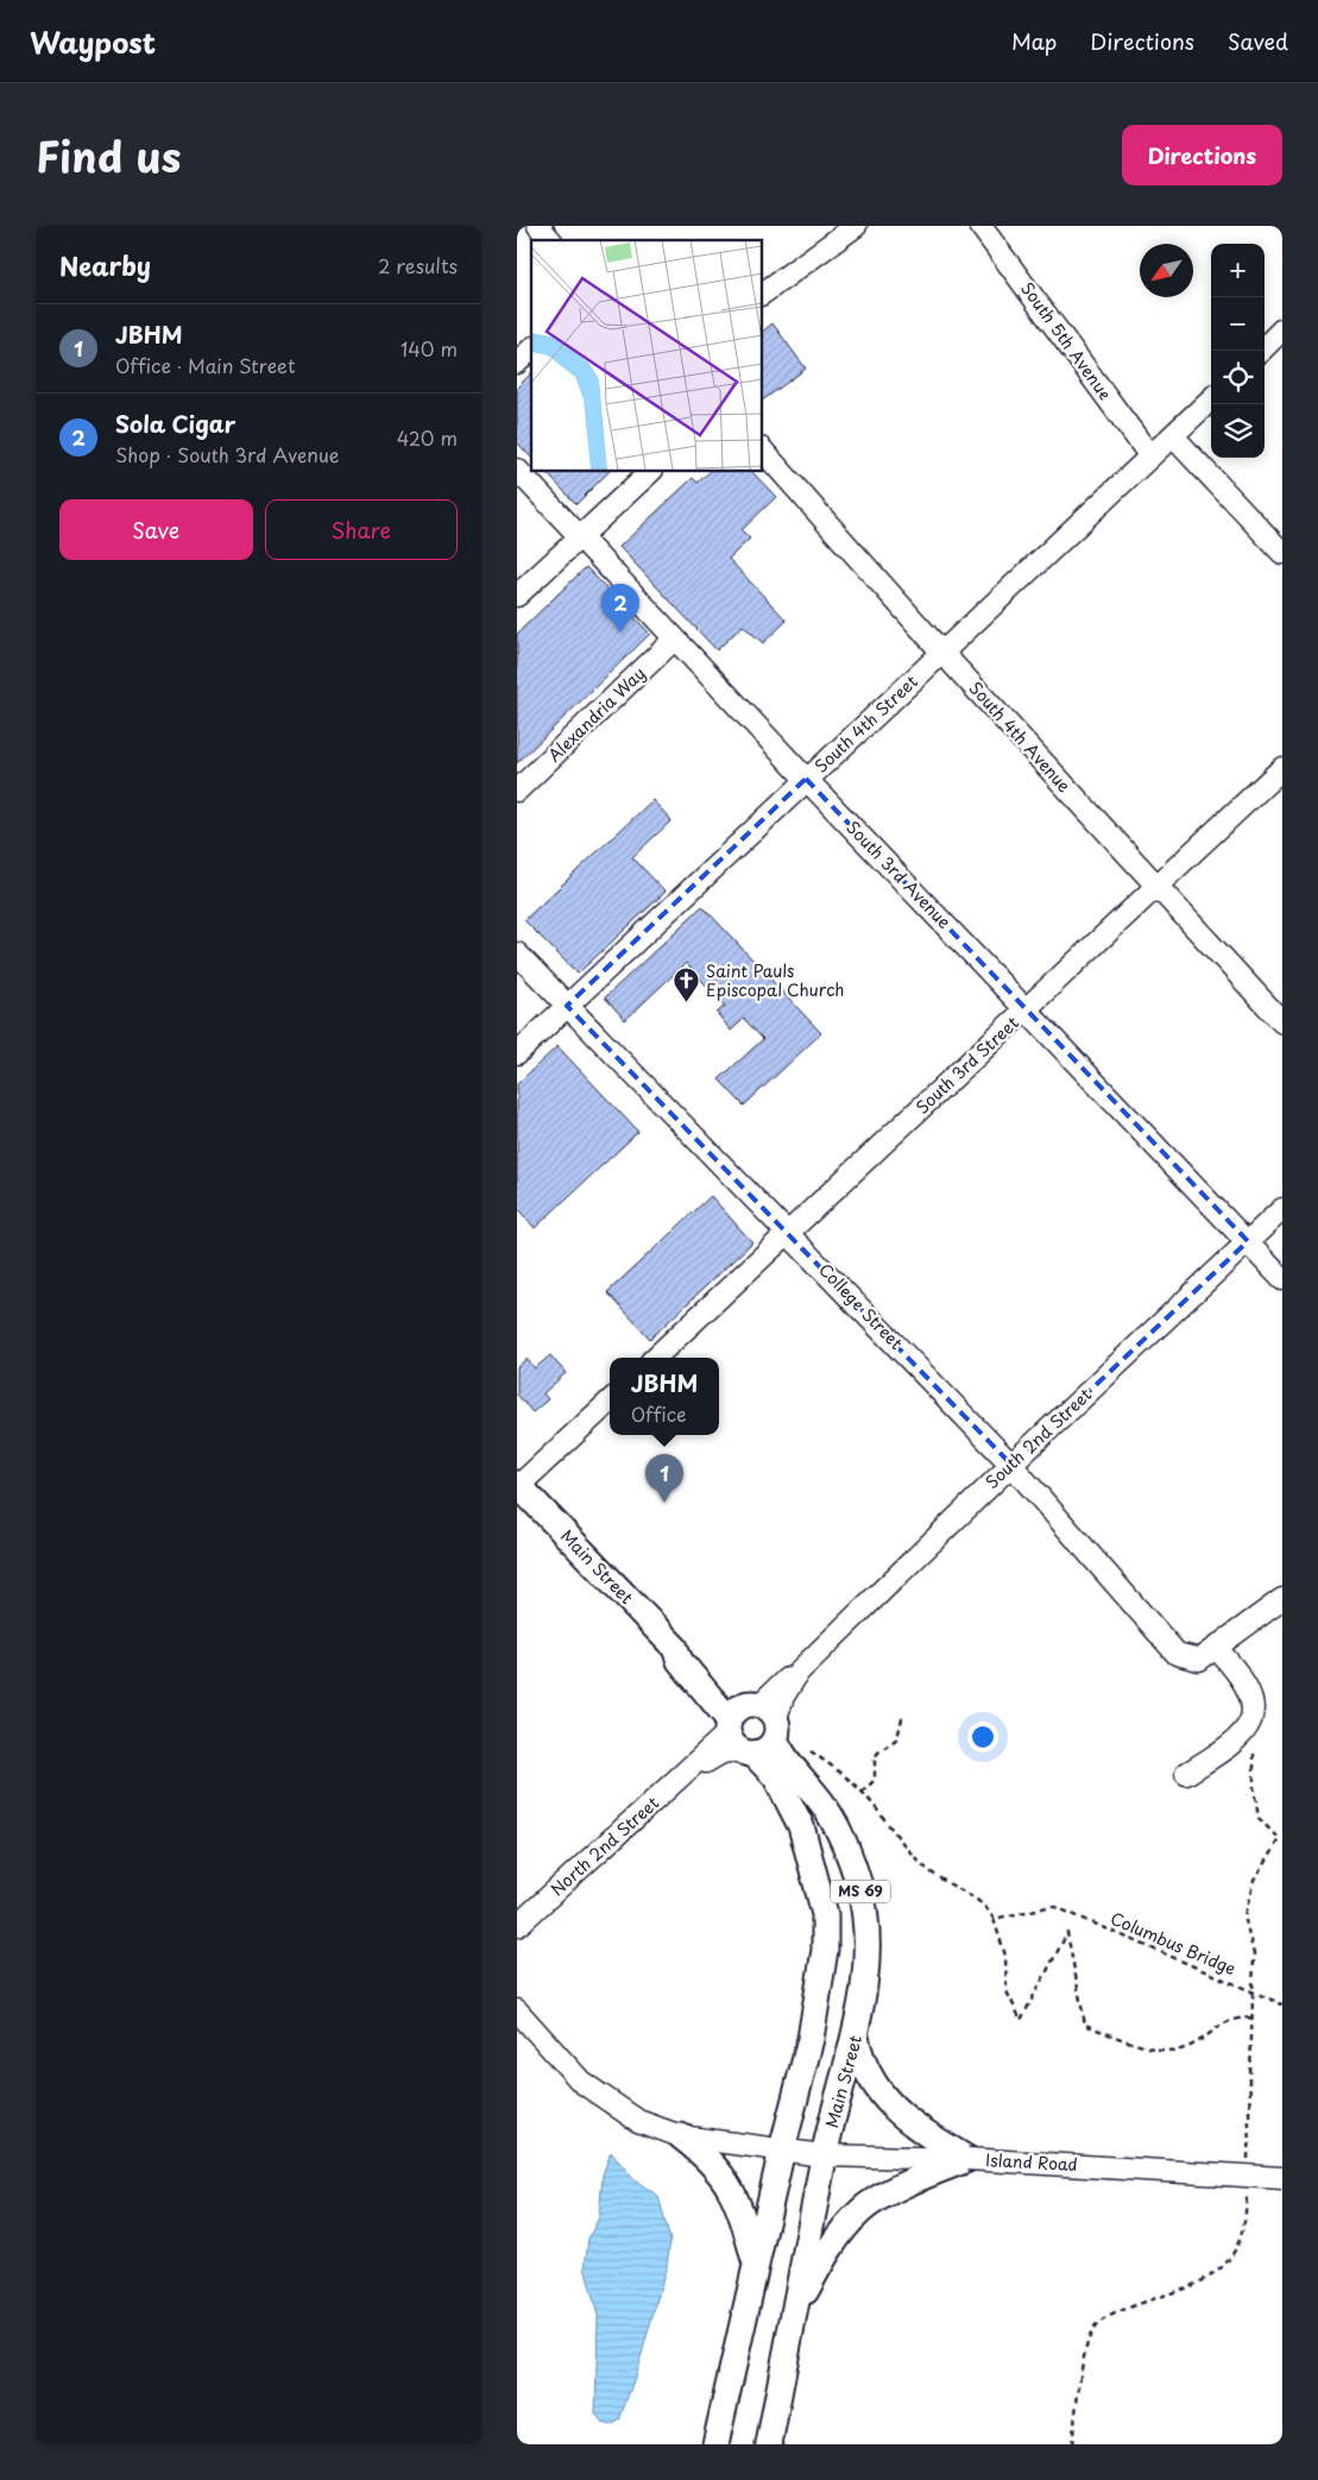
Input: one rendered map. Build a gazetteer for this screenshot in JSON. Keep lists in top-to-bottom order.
{
  "streets": {
    "main road": ["Main Street", "MS 69"],
    "street": [
      "South 5th Avenue",
      "Alexandria Way",
      "South 4th Street",
      "South 4th Avenue",
      "South 3rd Avenue",
      "South 3rd Street",
      "College Street",
      "South 2nd Street",
      "North 2nd Street",
      "Island Road"
    ],
    "path": ["Columbus Bridge"]
  },
  "crossings": [
    ["South 5th Avenue", "South 4th Street"],
    ["Alexandria Way", "South 3rd Avenue"],
    ["South 4th Street", "South 4th Avenue"],
    ["South 4th Street", "South 3rd Avenue"],
    ["South 4th Street", "College Street"],
    ["South 4th Avenue", "South 3rd Street"],
    ["South 3rd Avenue", "South 3rd Street"],
    ["South 3rd Avenue", "South 2nd Street"],
    ["South 3rd Street", "College Street"],
    ["College Street", "South 2nd Street"],
    ["South 2nd Street", "Main Street"],
    ["South 2nd Street", "North 2nd Street"],
    ["Main Street", "North 2nd Street"],
    ["Main Street", "Island Road"]
  ],
  "places": {
    "church": ["Saint Pauls Episcopal Church"]
  },
  "north": "bottom left",
  "page": {
    "header": "Waypost",
    "nav": ["Map", "Directions", "Saved"],
    "title": "Find us",
    "buttons": [
      "Directions",
      ["Save", "Share"]
    ],
    "heading": ["Nearby", "2 results"],
    "map_buttons": ["+", "−"],
    "list": [
      {
        "mark": "1",
        "name": "JBHM",
        "note": "Office · Main Street",
        "value": "140 m"
      },
      {
        "mark": "2",
        "name": "Sola Cigar",
        "note": "Shop · South 3rd Avenue",
        "value": "420 m"
      }
    ],
    "pins": ["2", "1"],
    "popup": ["JBHM", "Office"]
  }
}
